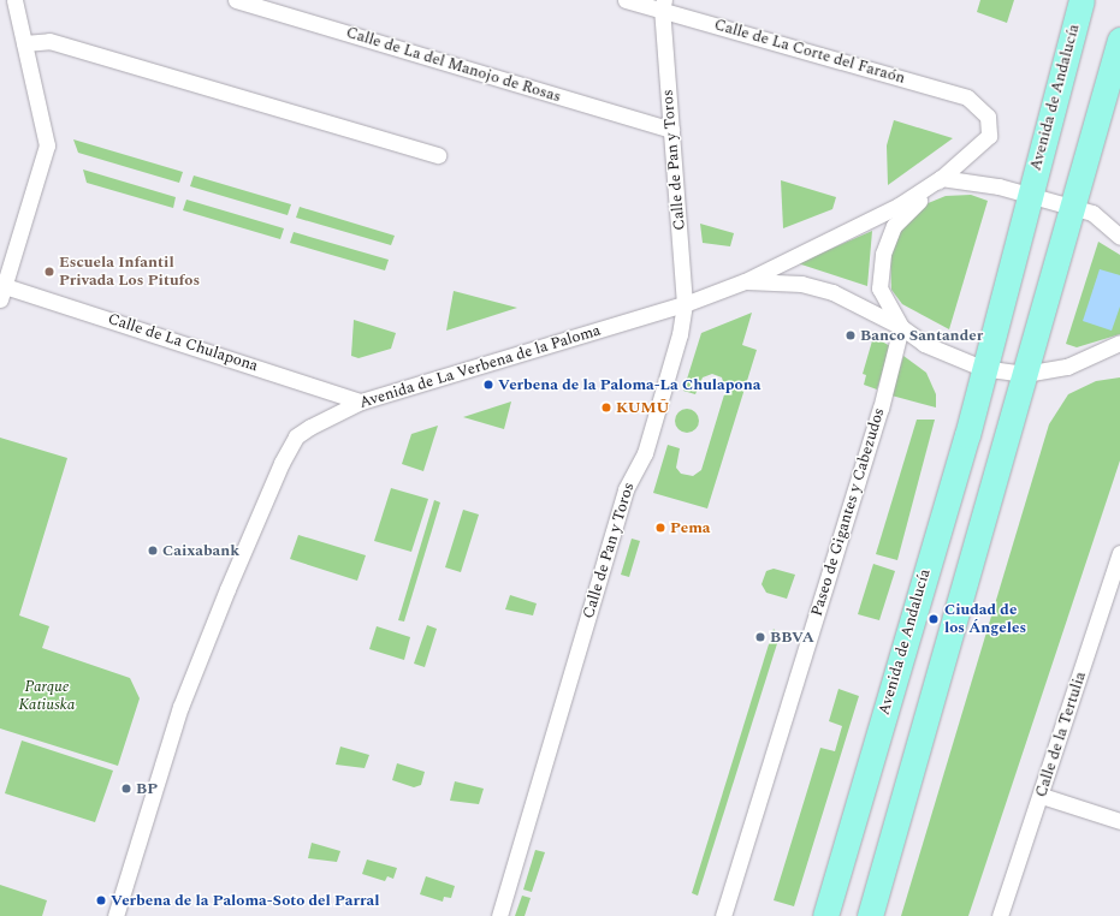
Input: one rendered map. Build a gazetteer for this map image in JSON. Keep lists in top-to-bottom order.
{
  "streets": {
    "main road": ["Avenida de Andalucía"],
    "street": [
      "Calle de La Corte del Faraón",
      "Calle de La del Manojo de Rosas",
      "Calle de Pan y Toros",
      "Calle de La Chulapona",
      "Avenida de La Verbena de la Paloma",
      "Paseo de Gigantes y Cabezudos",
      "Calle de la Tertulia"
    ]
  },
  "crossings": [
    ["Calle de La Corte del Faraón", "Calle de Pan y Toros"],
    ["Calle de La Corte del Faraón", "Avenida de La Verbena de la Paloma"],
    ["Calle de La del Manojo de Rosas", "Calle de Pan y Toros"],
    ["Avenida de Andalucía", "Avenida de La Verbena de la Paloma"],
    ["Calle de Pan y Toros", "Avenida de La Verbena de la Paloma"],
    ["Calle de La Chulapona", "Avenida de La Verbena de la Paloma"],
    ["Avenida de La Verbena de la Paloma", "Paseo de Gigantes y Cabezudos"]
  ],
  "parks": ["Parque Katiuska"],
  "places": [
    "Escuela Infantil Privada Los Pitufos",
    "Banco Santander",
    "Verbena de la Paloma-La Chulapona",
    "KUMŪ",
    "Pema",
    "Caixabank",
    "Ciudad de los Ángeles",
    "BBVA",
    "BP",
    "Verbena de la Paloma-Soto del Parral"
  ]
}
